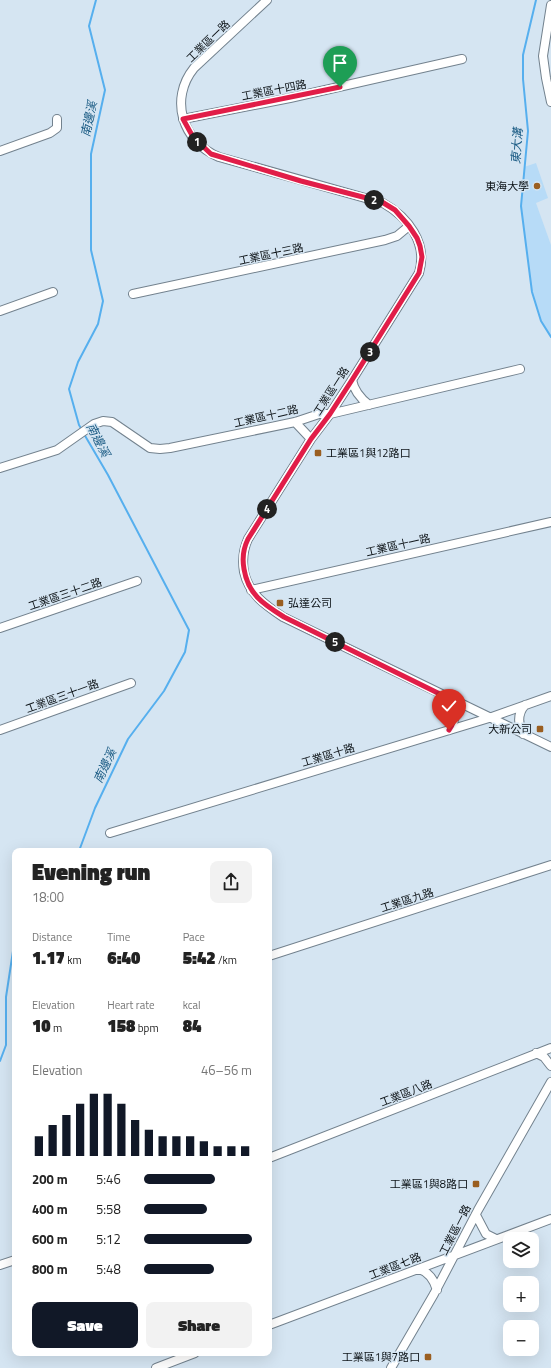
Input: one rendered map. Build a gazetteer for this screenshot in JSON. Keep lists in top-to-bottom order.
{
  "streets": {
    "street": [
      "工業區一路",
      "工業區十四路",
      "工業區十三路",
      "工業區十二路",
      "工業區十一路",
      "工業區三十二路",
      "工業區三十一路",
      "工業區十路",
      "工業區九路",
      "工業區八路",
      "工業區七路"
    ]
  },
  "crossings": [
    ["工業區一路", "工業區十四路"],
    ["工業區一路", "工業區十三路"],
    ["工業區一路", "工業區十二路"],
    ["工業區一路", "工業區十一路"],
    ["工業區一路", "工業區十路"],
    ["工業區一路", "工業區七路"]
  ],
  "water": ["南邊溪", "東大溝"],
  "places": {
    "other": ["東海大學"],
    "transit": [
      "工業區1與12路口",
      "弘達公司",
      "大新公司",
      "工業區1與8路口",
      "工業區1與7路口"
    ]
  },
  "page": {
    "pins": [
      "1",
      "2",
      "3",
      "4",
      "5"
    ],
    "heading": ["Evening run", "18:00"],
    "stats": [
      ["Distance", "1.17 km"],
      ["Time", "6:40"],
      ["Pace", "5:42 /km"],
      ["Elevation", "10 m"],
      ["Heart rate", "158 bpm"],
      ["kcal", "84"]
    ],
    "chart": ["Elevation", "46–56 m"],
    "list": [
      {
        "name": "200 m",
        "note": "5:46"
      },
      {
        "name": "400 m",
        "note": "5:58"
      },
      {
        "name": "600 m",
        "note": "5:12"
      },
      {
        "name": "800 m",
        "note": "5:48"
      }
    ],
    "map_buttons": ["+", "−"],
    "buttons": ["Save", "Share"]
  }
}
